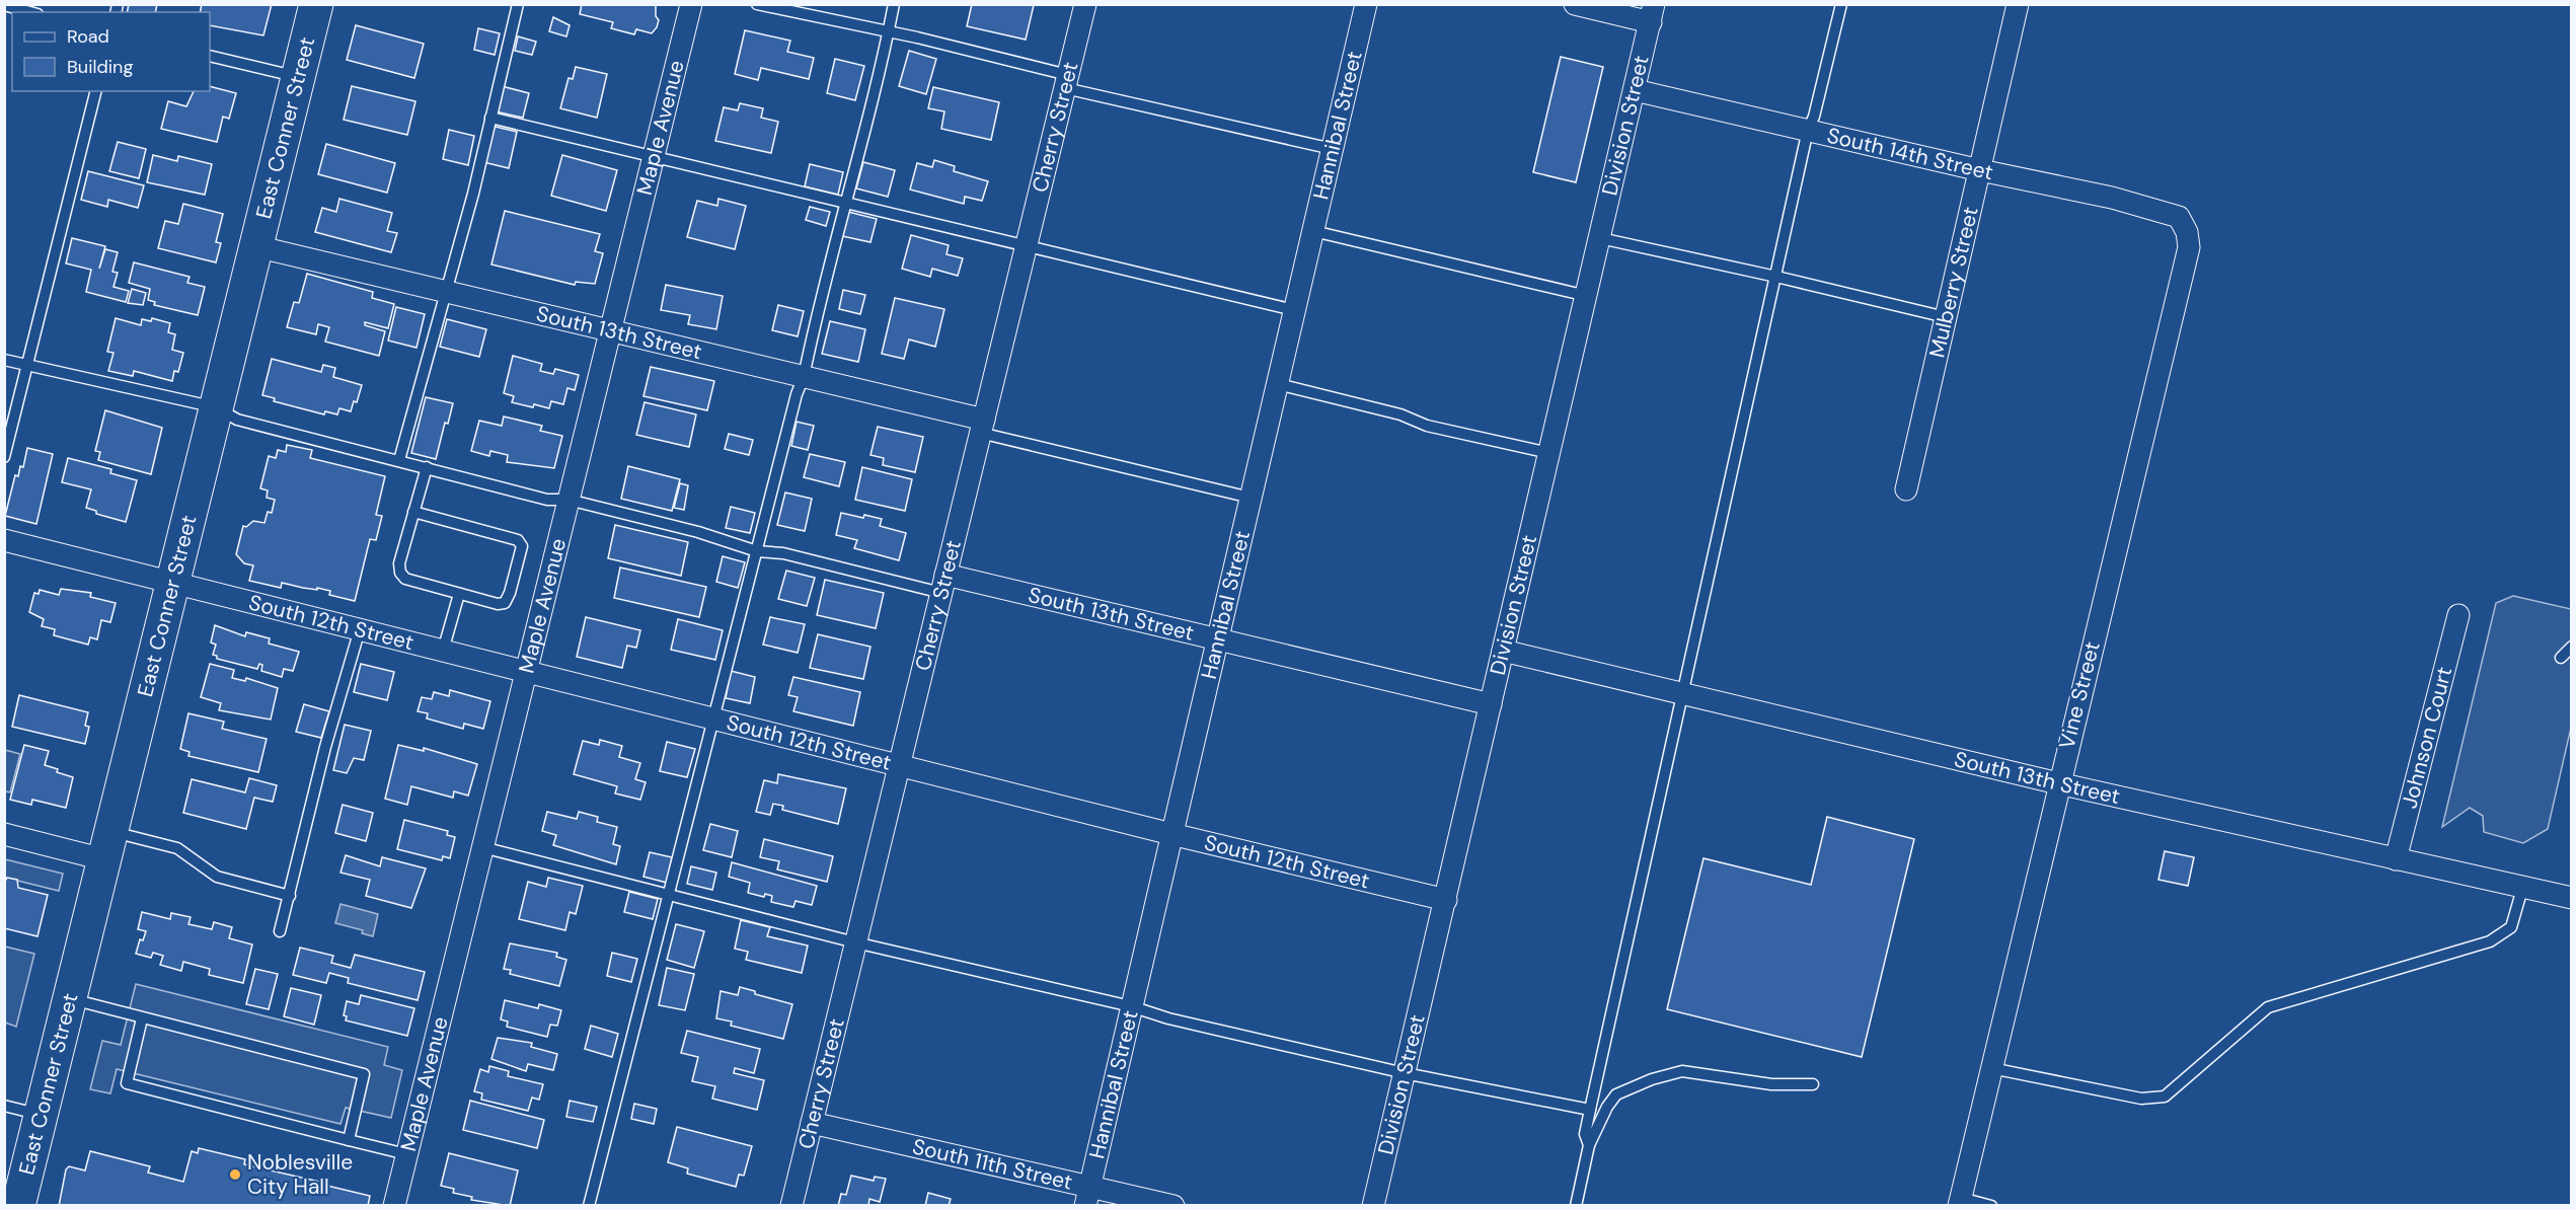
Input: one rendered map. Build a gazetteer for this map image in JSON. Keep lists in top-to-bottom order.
{
  "streets": {
    "main road": ["East Conner Street"],
    "street": [
      "Hannibal Street",
      "Division Street",
      "Maple Avenue",
      "Cherry Street",
      "South 14th Street",
      "Mulberry Street",
      "South 13th Street",
      "South 12th Street",
      "Vine Street",
      "Johnson Court",
      "South 11th Street"
    ]
  },
  "crossings": [
    ["Hannibal Street", "South 13th Street"],
    ["Hannibal Street", "South 12th Street"],
    ["Hannibal Street", "South 11th Street"],
    ["Division Street", "South 14th Street"],
    ["Division Street", "South 13th Street"],
    ["Division Street", "South 12th Street"],
    ["East Conner Street", "South 13th Street"],
    ["East Conner Street", "South 12th Street"],
    ["Maple Avenue", "South 13th Street"],
    ["Maple Avenue", "South 12th Street"],
    ["Cherry Street", "South 13th Street"],
    ["Cherry Street", "South 12th Street"],
    ["Cherry Street", "South 11th Street"],
    ["South 14th Street", "Mulberry Street"],
    ["South 14th Street", "Vine Street"],
    ["South 13th Street", "Vine Street"],
    ["South 13th Street", "Johnson Court"]
  ],
  "places": ["Noblesville City Hall"],
  "legend": ["Road", "Building"]
}
